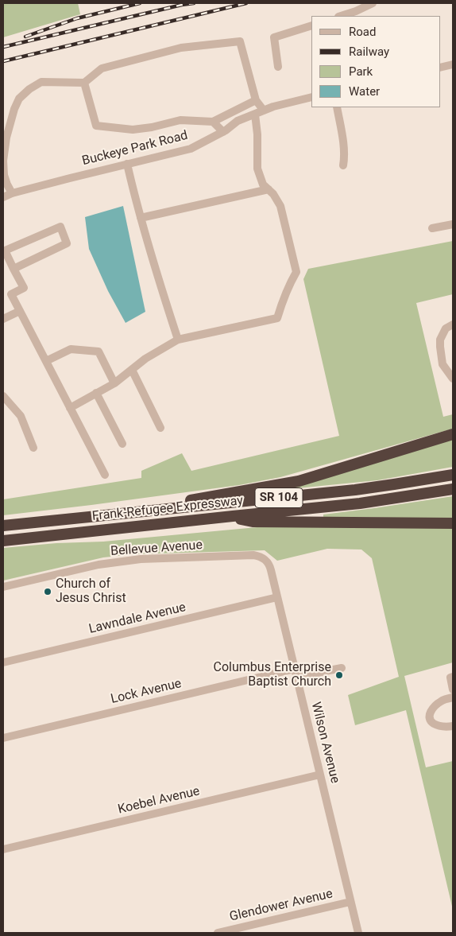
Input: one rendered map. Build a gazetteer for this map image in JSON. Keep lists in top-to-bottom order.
{
  "streets": {
    "highway": ["SR 104", "Frank-Refugee Expressway"],
    "street": [
      "Buckeye Park Road",
      "Bellevue Avenue",
      "Lawndale Avenue",
      "Lock Avenue",
      "Wilson Avenue",
      "Koebel Avenue",
      "Glendower Avenue"
    ]
  },
  "crossings": [
    ["Bellevue Avenue", "Wilson Avenue"],
    ["Lawndale Avenue", "Wilson Avenue"],
    ["Lock Avenue", "Wilson Avenue"],
    ["Wilson Avenue", "Koebel Avenue"],
    ["Wilson Avenue", "Glendower Avenue"]
  ],
  "places": ["Church of Jesus Christ", "Columbus Enterprise Baptist Church"],
  "legend": [
    "Road",
    "Railway",
    "Park",
    "Water"
  ]
}
